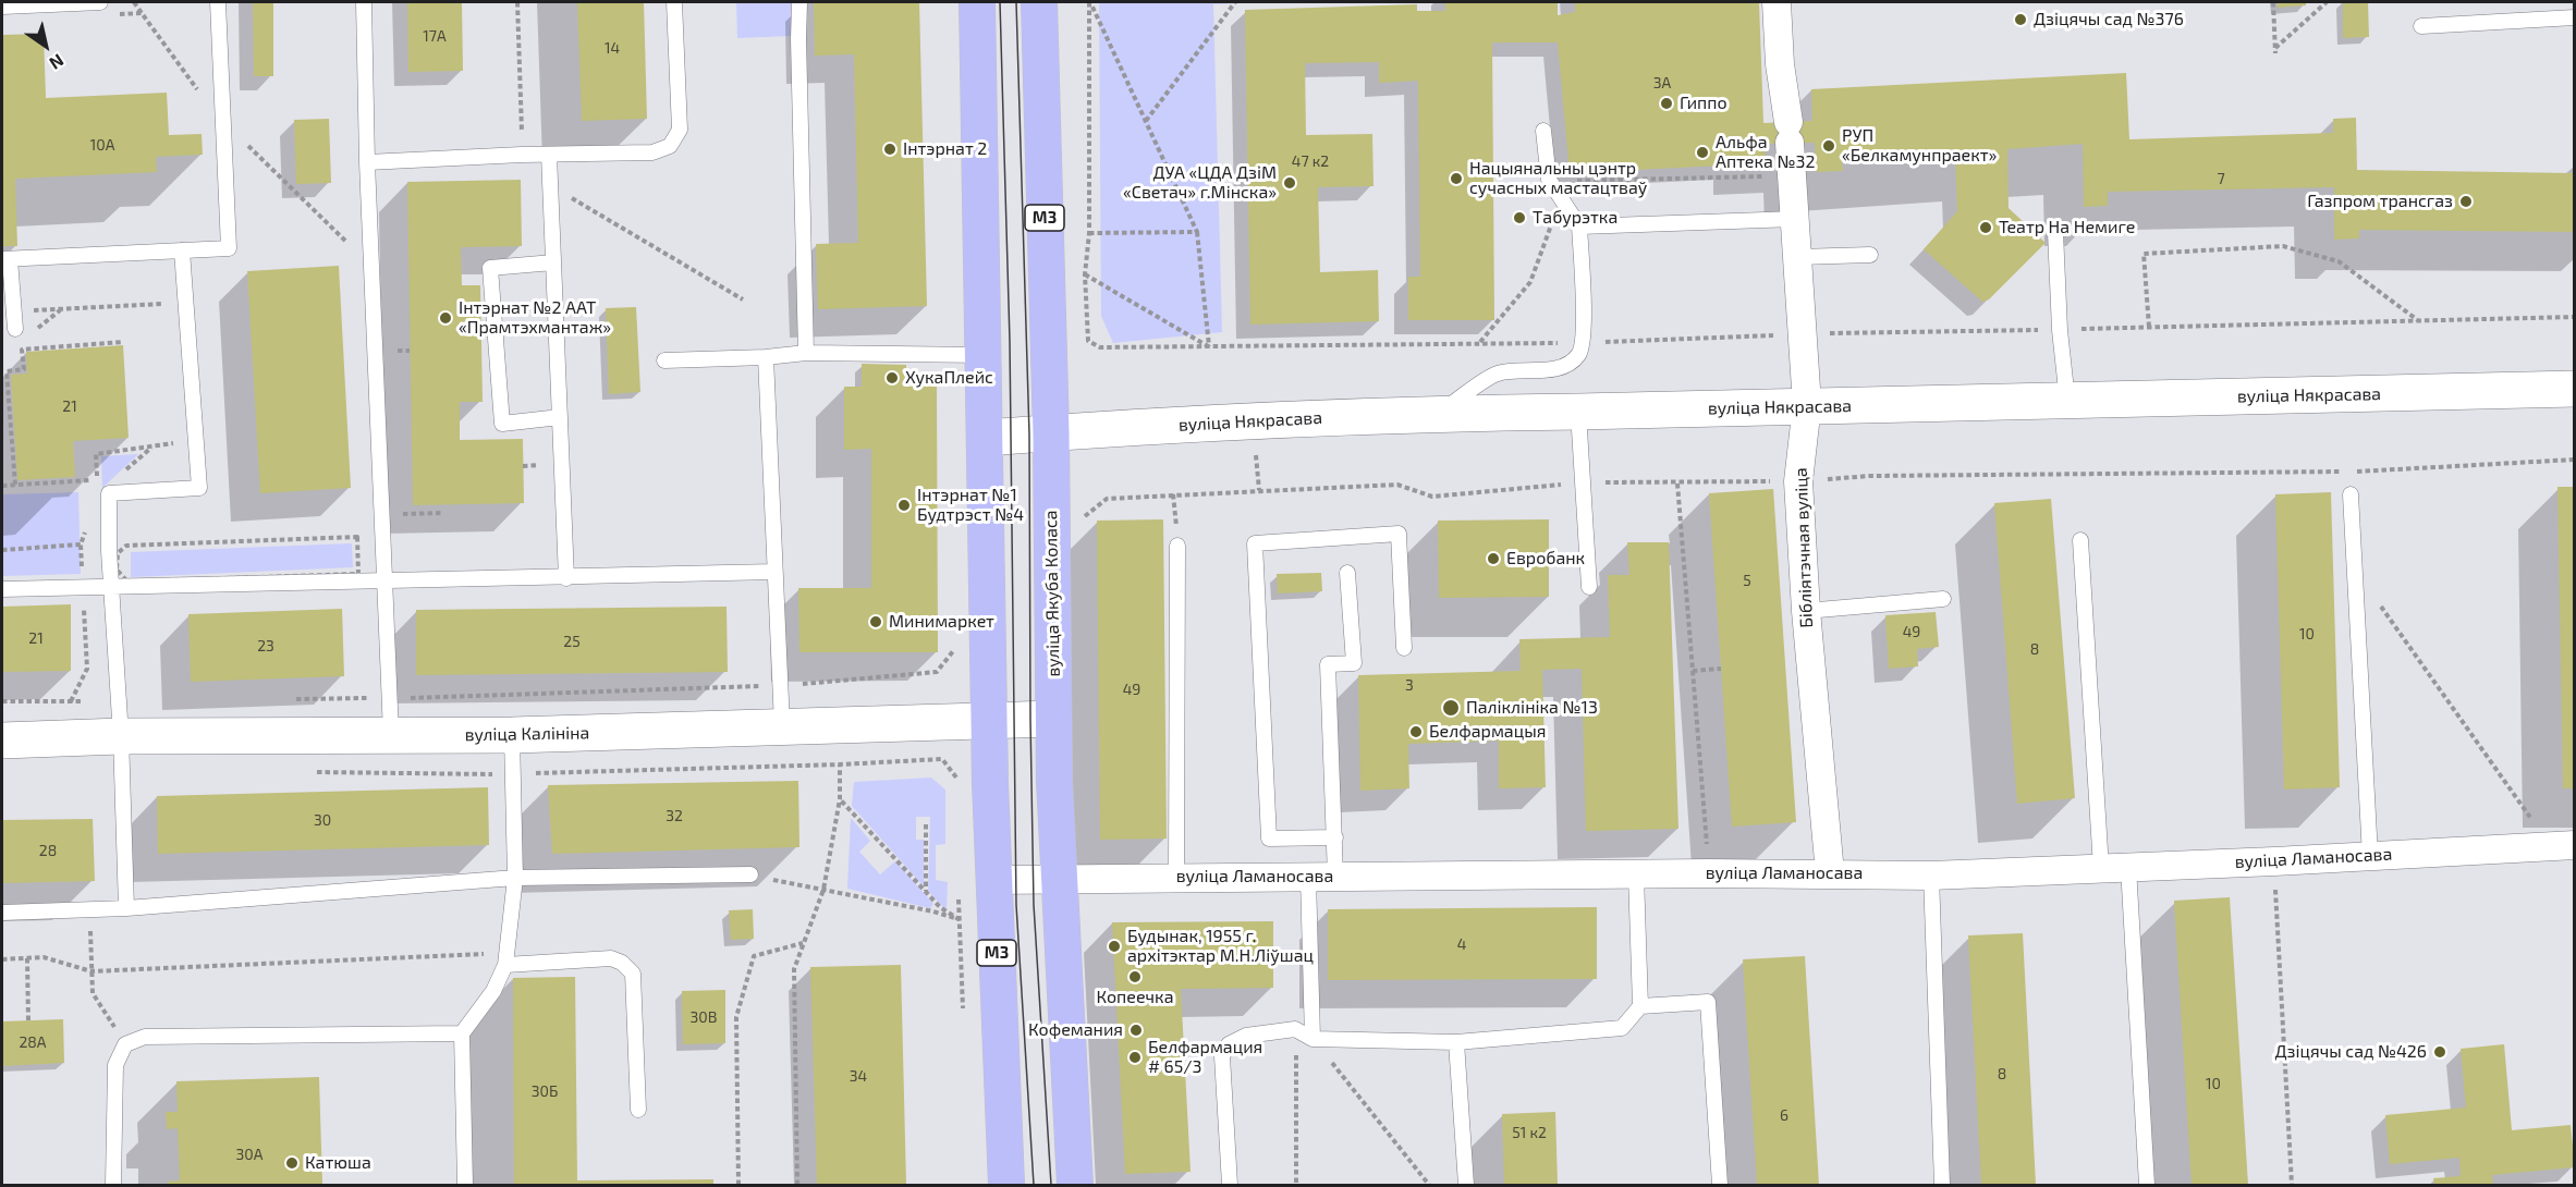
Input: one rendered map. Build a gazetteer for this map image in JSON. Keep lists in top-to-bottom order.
{
  "streets": {
    "main road": [
      "М3",
      "вуліца Някрасава",
      "вуліца Якуба Коласа",
      "вуліца Калініна"
    ],
    "street": ["Бібліятэчная вуліца", "вуліца Ламаносава"]
  },
  "crossings": [
    ["М3", "вуліца Някрасава"],
    ["М3", "вуліца Калініна"],
    ["М3", "вуліца Ламаносава"],
    ["вуліца Някрасава", "Бібліятэчная вуліца"],
    ["вуліца Някрасава", "вуліца Якуба Коласа"],
    ["Бібліятэчная вуліца", "вуліца Ламаносава"],
    ["вуліца Якуба Коласа", "вуліца Калініна"],
    ["вуліца Якуба Коласа", "вуліца Ламаносава"]
  ],
  "places": [
    "Дзіцячы сад №376",
    "Гиппо",
    "РУП «Белкамунпраект»",
    "Інтэрнат 2",
    "Альфа Аптека №32",
    "Нацыянальны цэнтр сучасных мастацтваў",
    "ДУА «ЦДА ДзіМ «Светач» г.Мінска»",
    "Газпром трансгаз",
    "Табурэтка",
    "Театр На Немиге",
    "Інтэрнат №2 ААТ «Прамтэхмантаж»",
    "ХукаПлейс",
    "Інтэрнат №1 Будтрэст №4",
    "Евробанк",
    "Минимаркет",
    "Паліклініка №13",
    "Белфармацыя",
    "Будынак, 1955 г. архітэктар М.Н.Ліўшац",
    "Копеечка",
    "Кофемания",
    "Дзіцячы сад №426",
    "Белфармация # 65/3",
    "Катюша"
  ],
  "house_numbers": [
    "17А",
    "14",
    "3А",
    "10А",
    "47 к2",
    "7",
    "21",
    "5",
    "49",
    "10",
    "21",
    "25",
    "23",
    "8",
    "3",
    "49",
    "32",
    "30",
    "28",
    "4",
    "30В",
    "28А",
    "8",
    "34",
    "10",
    "30Б",
    "6",
    "51 к2",
    "30А"
  ],
  "north": "bottom right"
}
